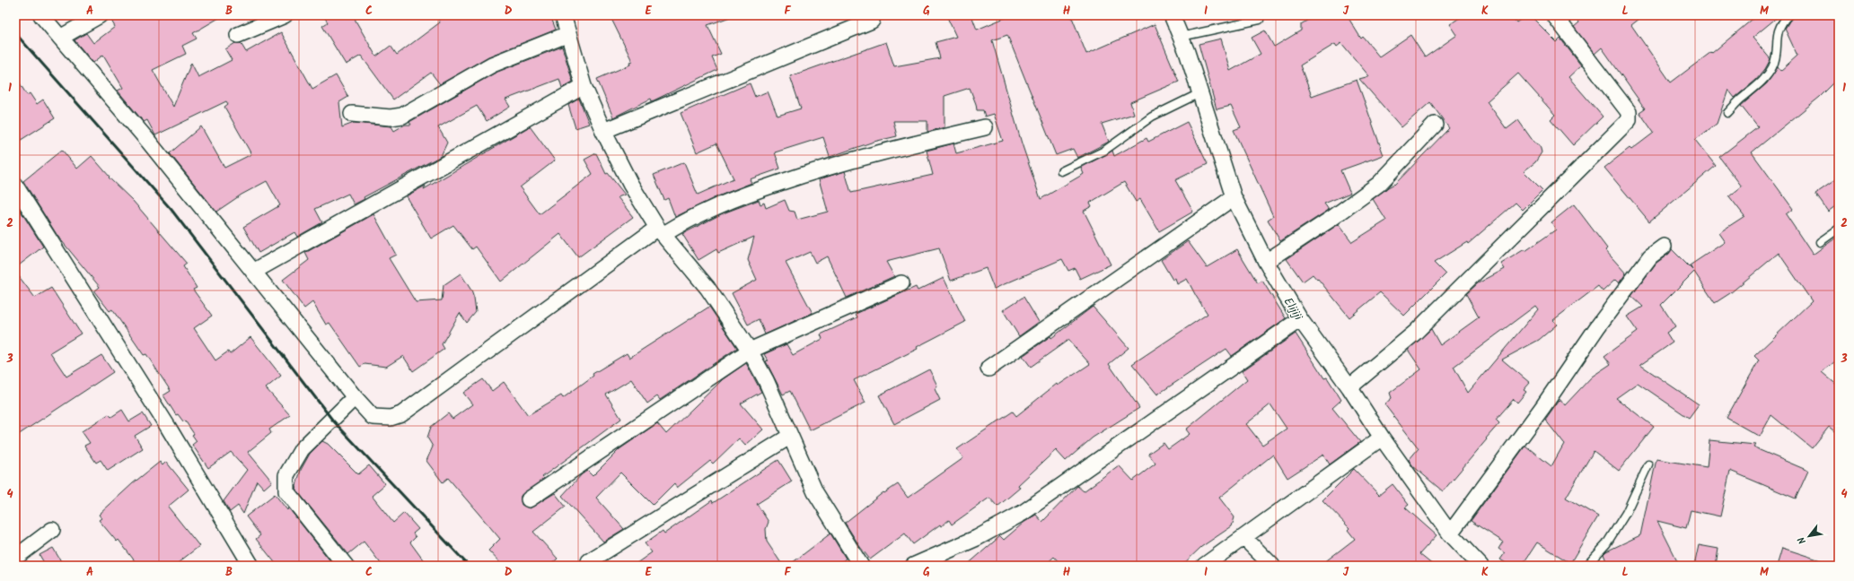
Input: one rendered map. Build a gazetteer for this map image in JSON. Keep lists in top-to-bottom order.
{
  "streets": {
    "street": ["Elijiji"]
  },
  "north": "bottom left",
  "grid": {
    "columns": [
      "A",
      "B",
      "C",
      "D",
      "E",
      "F",
      "G",
      "H",
      "I",
      "J",
      "K",
      "L",
      "M"
    ],
    "rows": [
      "1",
      "2",
      "3",
      "4"
    ]
  }
}
